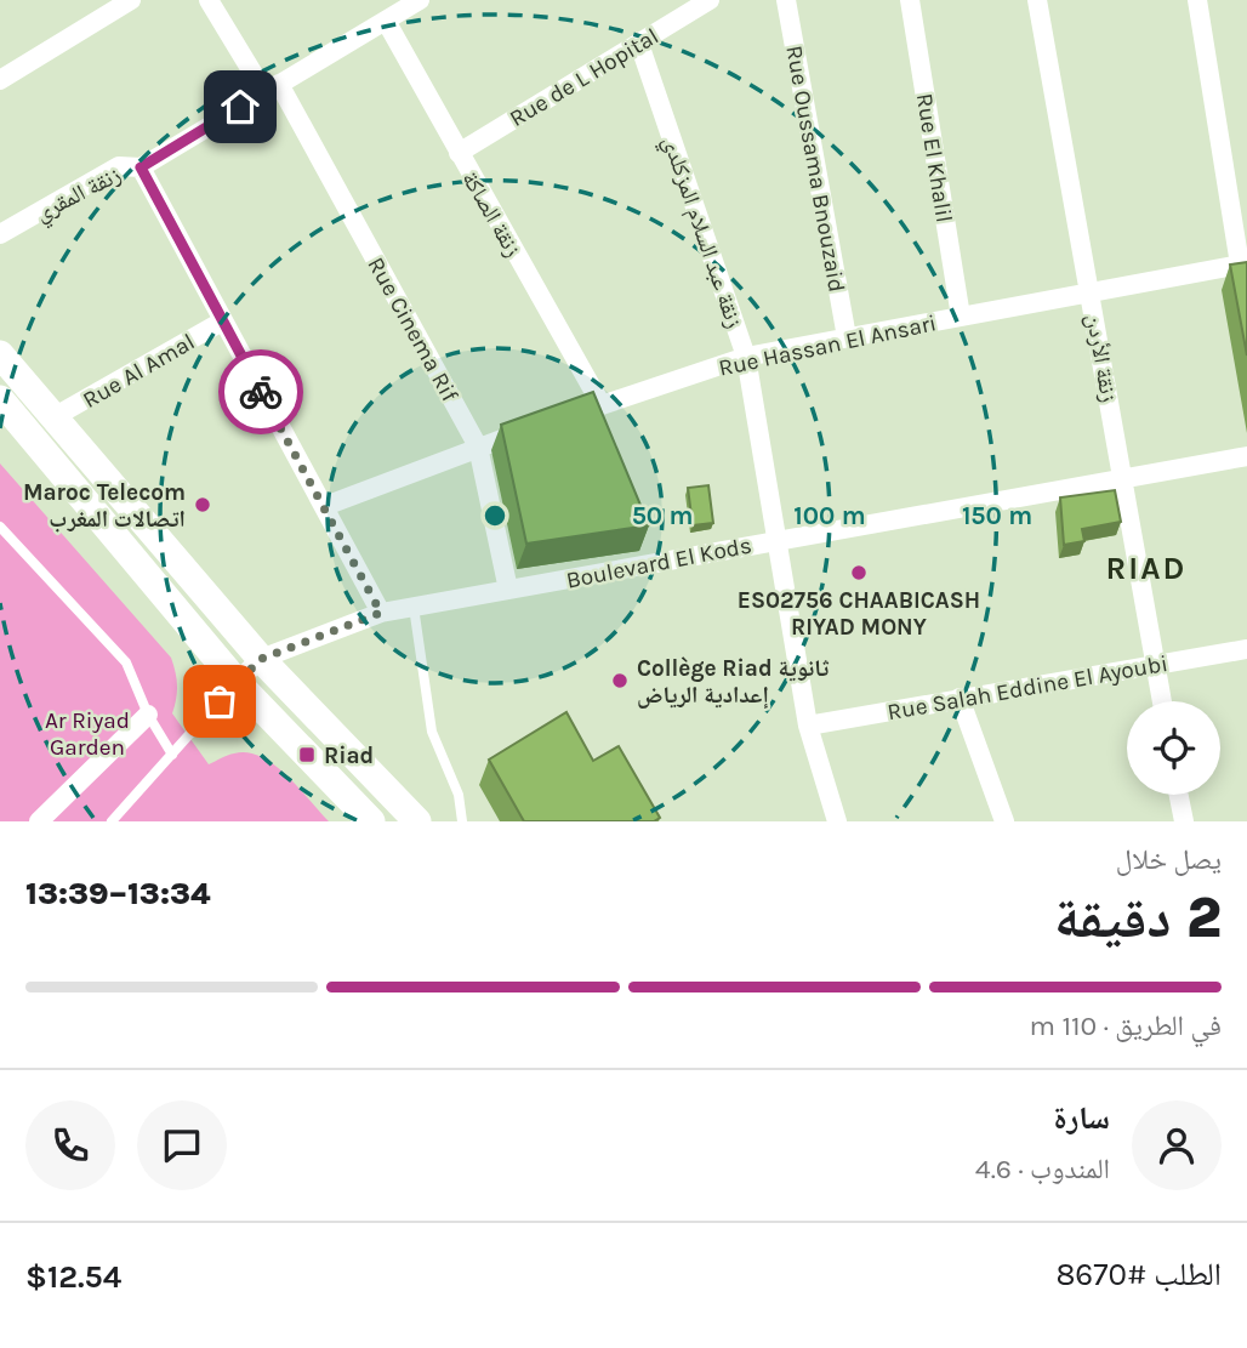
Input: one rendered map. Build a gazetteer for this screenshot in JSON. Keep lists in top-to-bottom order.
{
  "streets": {
    "street": [
      "Rue de L Hopital",
      "Rue El Khalil",
      "Rue Oussama Bnouzaid",
      "زنقة المقري",
      "زنقة الصاكة",
      "زنقة عبد السلام المزكلدي",
      "Rue Cinema Rif",
      "Rue Hassan El Ansari",
      "زنقة الأردن",
      "Rue Al Amal",
      "Boulevard El Kods",
      "Rue Salah Eddine El Ayoubi"
    ]
  },
  "crossings": [
    ["Rue de L Hopital", "زنقة الصاكة"],
    ["Rue de L Hopital", "زنقة عبد السلام المزكلدي"],
    ["Rue El Khalil", "Rue Hassan El Ansari"],
    ["Rue Oussama Bnouzaid", "Rue Hassan El Ansari"],
    ["زنقة المقري", "زنقة الصاكة"],
    ["زنقة المقري", "Rue Cinema Rif"],
    ["زنقة الصاكة", "Rue Hassan El Ansari"],
    ["زنقة عبد السلام المزكلدي", "Rue Hassan El Ansari"],
    ["زنقة عبد السلام المزكلدي", "Boulevard El Kods"],
    ["زنقة عبد السلام المزكلدي", "Rue Salah Eddine El Ayoubi"],
    ["Rue Cinema Rif", "Rue Hassan El Ansari"],
    ["Rue Cinema Rif", "Boulevard El Kods"],
    ["Rue Hassan El Ansari", "زنقة الأردن"],
    ["زنقة الأردن", "Boulevard El Kods"],
    ["زنقة الأردن", "Rue Salah Eddine El Ayoubi"]
  ],
  "districts": ["RIAD"],
  "parks": ["Ar Riyad Garden"],
  "places": {
    "other": ["Maroc Telecom اتصالات المغرب", "ES02756 CHAABICASH RIYAD MONY", "Collège Riad ثانوية إعدادية الرياض"],
    "transit": ["Riad"]
  },
  "page": {
    "heading": ["2 دقيقة", "يصل خلال", "13:34–13:39"],
    "panel": [
      "سارة",
      "المندوب · 4.6",
      "الطلب #8670",
      "$12.54"
    ],
    "bar": "في الطريق · 110 m"
  },
  "rings": ["50 m", "100 m", "150 m"]
}
